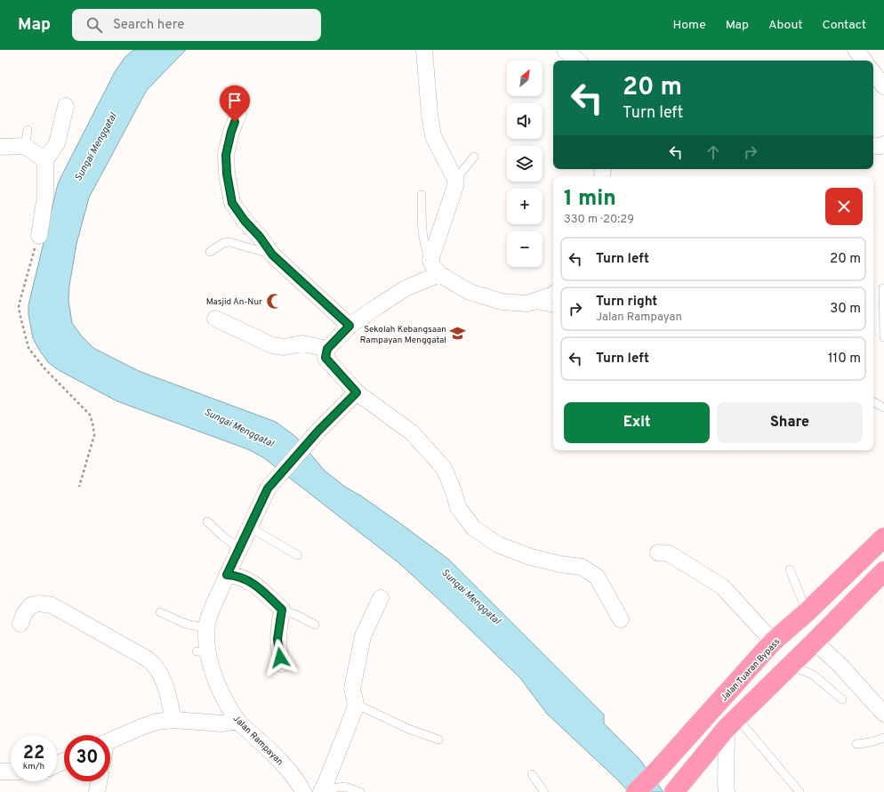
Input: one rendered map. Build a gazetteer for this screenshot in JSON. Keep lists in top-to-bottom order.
{
  "streets": {
    "highway": ["Jalan Tuaran Bypass"],
    "street": ["Jalan Rampayan"]
  },
  "water": ["Sungai Menggatal"],
  "places": {
    "mosque": ["Masjid An-Nur"],
    "school or university": ["Sekolah Kebangsaan Rampayan Menggatal"]
  },
  "north": "top right",
  "page": {
    "header": "Map",
    "search": "Search here",
    "nav": [
      "Home",
      "Map",
      "About",
      "Contact"
    ],
    "map_buttons": ["+", "−"],
    "turn": ["20 m", "Turn left"],
    "heading": ["1 min", "330 m · 20:29"],
    "list": [
      {
        "name": "Turn left",
        "value": "20 m"
      },
      {
        "name": "Turn right",
        "note": "Jalan Rampayan",
        "value": "30 m"
      },
      {
        "name": "Turn left",
        "value": "110 m"
      }
    ],
    "buttons": ["Exit", "Share"],
    "speed": "22 km/h",
    "limit": "30"
  }
}
